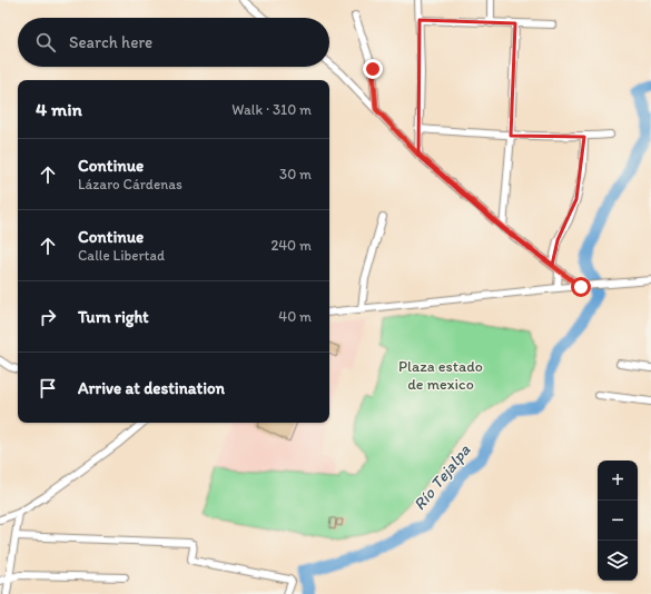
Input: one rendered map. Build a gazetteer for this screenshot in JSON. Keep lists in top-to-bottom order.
{
  "water": ["Río Tejalpa"],
  "parks": ["Plaza estado de mexico"],
  "page": {
    "search": "Search here",
    "heading": ["4 min", "Walk · 310 m"],
    "list": [
      ["Continue", "Lázaro Cárdenas", "30 m"],
      ["Continue", "Calle Libertad", "240 m"],
      ["Turn right", "40 m"],
      "Arrive at destination"
    ],
    "map_buttons": ["+", "−"]
  }
}
